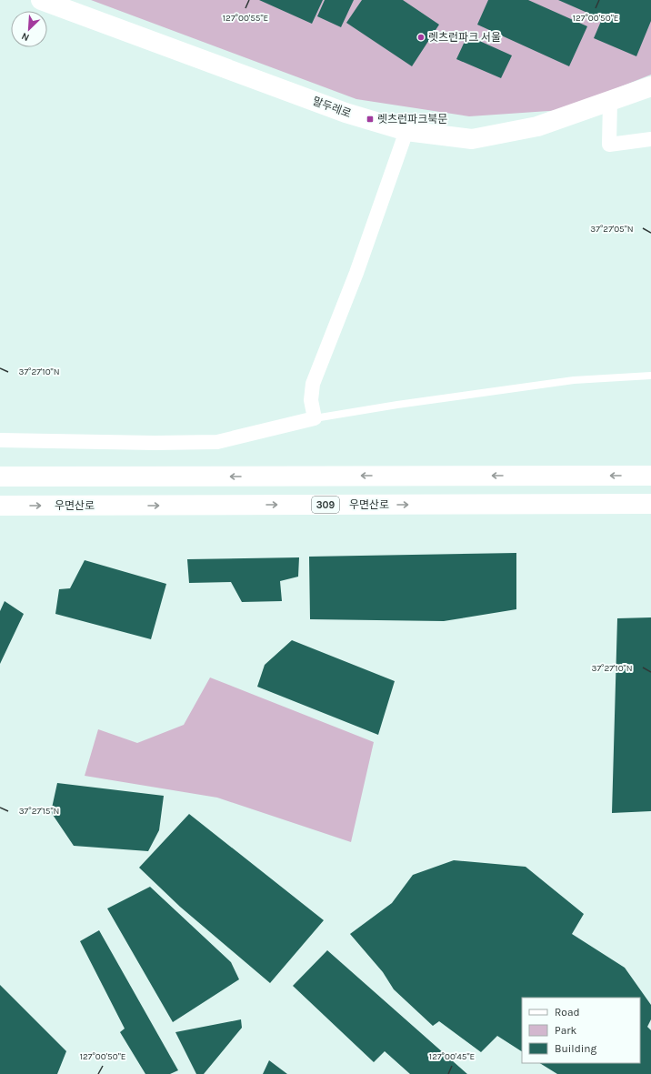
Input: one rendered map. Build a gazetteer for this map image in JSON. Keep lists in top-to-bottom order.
{
  "streets": {
    "main road": ["말두레로", "309", "우면산로"]
  },
  "places": {
    "other": ["렛츠런파크 서울"],
    "transit": ["렛츠런파크북문"]
  },
  "legend": ["Road", "Park", "Building"],
  "north": "bottom left",
  "coordinates": [
    "127°00'55\"E",
    "127°00'50\"E",
    "37°27'05\"N",
    "37°27'10\"N",
    "37°27'15\"N",
    "127°00'45\"E"
  ]
}
